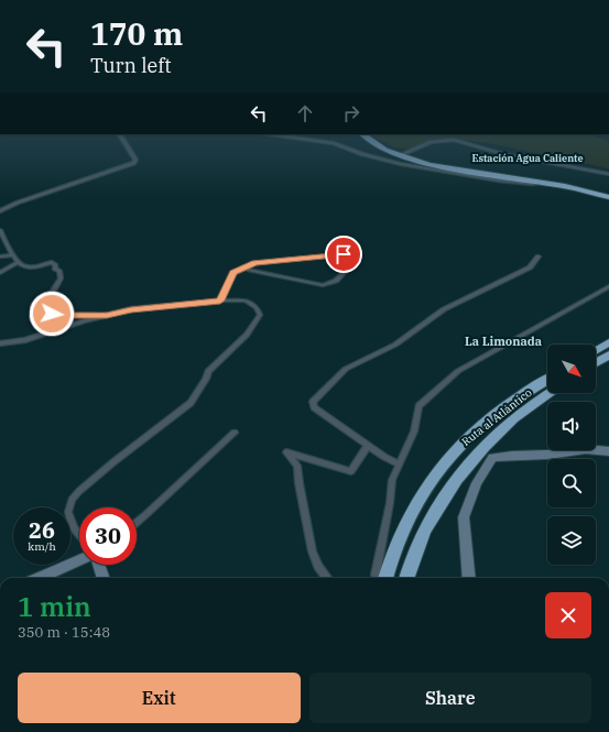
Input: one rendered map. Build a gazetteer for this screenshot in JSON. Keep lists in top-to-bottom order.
{
  "streets": {
    "highway": ["Ruta al Atlántico"]
  },
  "districts": ["Estación Agua Caliente", "La Limonada"],
  "north": "bottom right",
  "page": {
    "turn": ["170 m", "Turn left"],
    "speed": "26 km/h",
    "limit": "30",
    "heading": ["1 min", "350 m · 15:48"],
    "buttons": ["Exit", "Share"]
  }
}
